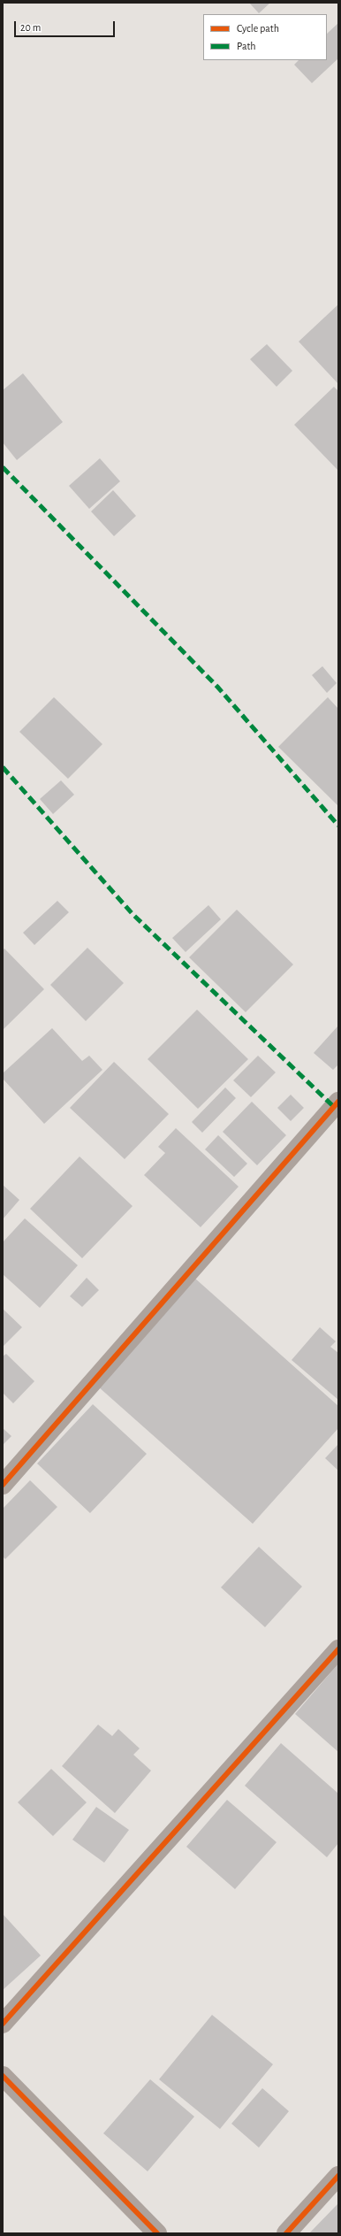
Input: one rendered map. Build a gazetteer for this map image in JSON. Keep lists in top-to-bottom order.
{
  "legend": ["Cycle path", "Path"],
  "scale_bar": "20 m"
}
